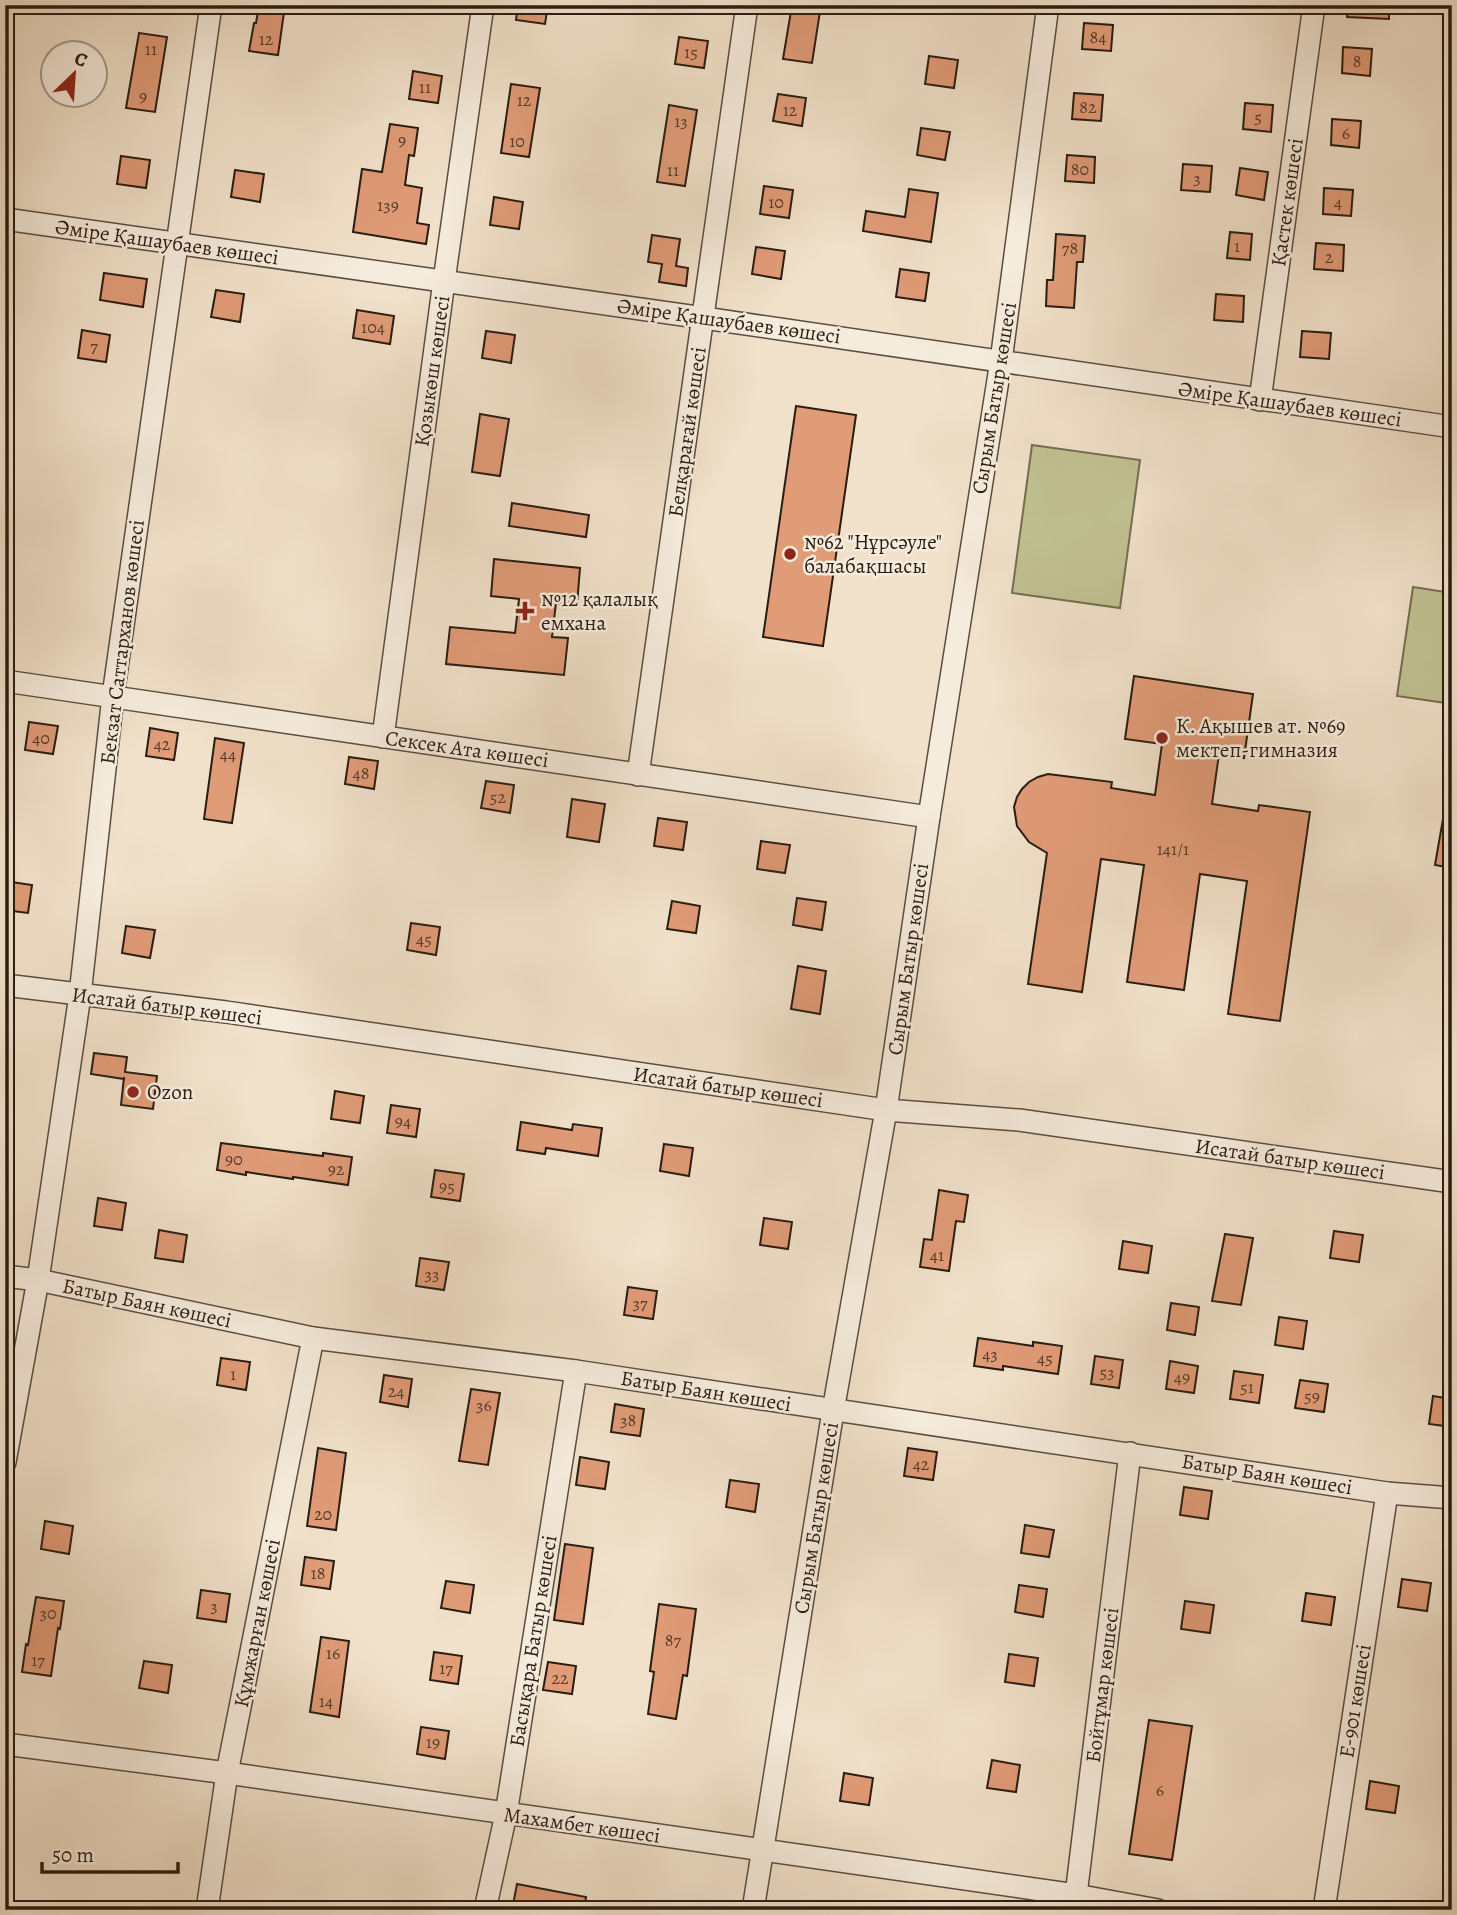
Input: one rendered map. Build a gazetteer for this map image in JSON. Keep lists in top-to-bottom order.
{
  "streets": {
    "street": [
      "Қастек көшесі",
      "Әміре Қашаубаев көшесі",
      "Қозыкөш көшесі",
      "Сырым Батыр көшесі",
      "Белқарағай көшесі",
      "Бекзат Саттарханов көшесі",
      "Сексек Ата көшесі",
      "Исатай батыр көшесі",
      "Батыр Баян көшесі",
      "Құмжарған көшесі",
      "Басықара Батыр көшесі",
      "Бойтұмар көшесі",
      "Е-901 көшесі",
      "Махамбет көшесі"
    ]
  },
  "crossings": [
    ["Қастек көшесі", "Әміре Қашаубаев көшесі"],
    ["Әміре Қашаубаев көшесі", "Қозыкөш көшесі"],
    ["Әміре Қашаубаев көшесі", "Сырым Батыр көшесі"],
    ["Әміре Қашаубаев көшесі", "Белқарағай көшесі"],
    ["Әміре Қашаубаев көшесі", "Бекзат Саттарханов көшесі"],
    ["Қозыкөш көшесі", "Сексек Ата көшесі"],
    ["Сырым Батыр көшесі", "Сексек Ата көшесі"],
    ["Сырым Батыр көшесі", "Исатай батыр көшесі"],
    ["Сырым Батыр көшесі", "Батыр Баян көшесі"],
    ["Сырым Батыр көшесі", "Махамбет көшесі"],
    ["Белқарағай көшесі", "Сексек Ата көшесі"],
    ["Бекзат Саттарханов көшесі", "Сексек Ата көшесі"],
    ["Бекзат Саттарханов көшесі", "Исатай батыр көшесі"],
    ["Бекзат Саттарханов көшесі", "Батыр Баян көшесі"],
    ["Батыр Баян көшесі", "Құмжарған көшесі"],
    ["Батыр Баян көшесі", "Басықара Батыр көшесі"],
    ["Батыр Баян көшесі", "Бойтұмар көшесі"],
    ["Батыр Баян көшесі", "Е-901 көшесі"],
    ["Құмжарған көшесі", "Махамбет көшесі"],
    ["Басықара Батыр көшесі", "Махамбет көшесі"],
    ["Бойтұмар көшесі", "Махамбет көшесі"]
  ],
  "places": {
    "other": ["№62 \"Нұрсәуле\" балабақшасы", "К. Ақышев ат. №69 мектеп-гимназия", "Ozon"],
    "health": ["№12 қалалық емхана"]
  },
  "house_numbers": [
    "84",
    "12",
    "11",
    "15",
    "8",
    "11",
    "9",
    "12",
    "82",
    "12",
    "5",
    "13",
    "6",
    "9",
    "10",
    "80",
    "11",
    "3",
    "10",
    "4",
    "139",
    "1",
    "78",
    "2",
    "104",
    "7",
    "40",
    "42",
    "44",
    "48",
    "52",
    "141/1",
    "45",
    "94",
    "90",
    "92",
    "95",
    "41",
    "33",
    "37",
    "43",
    "45",
    "53",
    "1",
    "49",
    "51",
    "24",
    "59",
    "36",
    "38",
    "42",
    "20",
    "18",
    "3",
    "30",
    "87",
    "16",
    "17",
    "17",
    "22",
    "14",
    "19",
    "6"
  ],
  "scale_bar": "50 m",
  "north": "top right"
}
